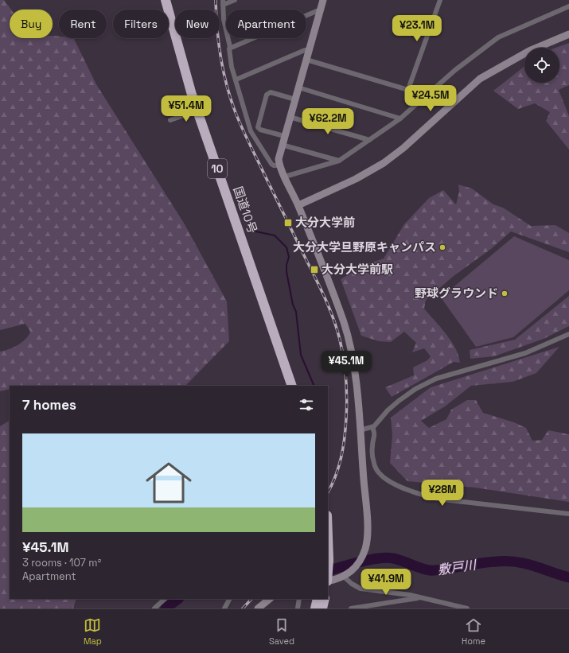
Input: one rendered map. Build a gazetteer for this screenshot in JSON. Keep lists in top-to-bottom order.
{
  "streets": {
    "highway": ["10", "国道10号"]
  },
  "water": ["敷戸川"],
  "places": {
    "transit": ["大分大学前", "大分大学前駅"],
    "other": ["大分大学旦野原キャンパス", "野球グラウンド"]
  },
  "page": {
    "chip": [
      "Buy",
      "Rent",
      "Filters",
      "New",
      "Apartment"
    ],
    "price": [
      "¥23.1M",
      "¥24.5M",
      "¥51.4M",
      "¥62.2M",
      "¥45.1M",
      "¥28M",
      "¥41.9M"
    ],
    "heading": "7 homes",
    "list": [
      {
        "name": "¥45.1M",
        "note": "3 rooms · 107 m² · Apartment"
      }
    ],
    "tabs": ["Map", "Saved", "Home"]
  }
}
